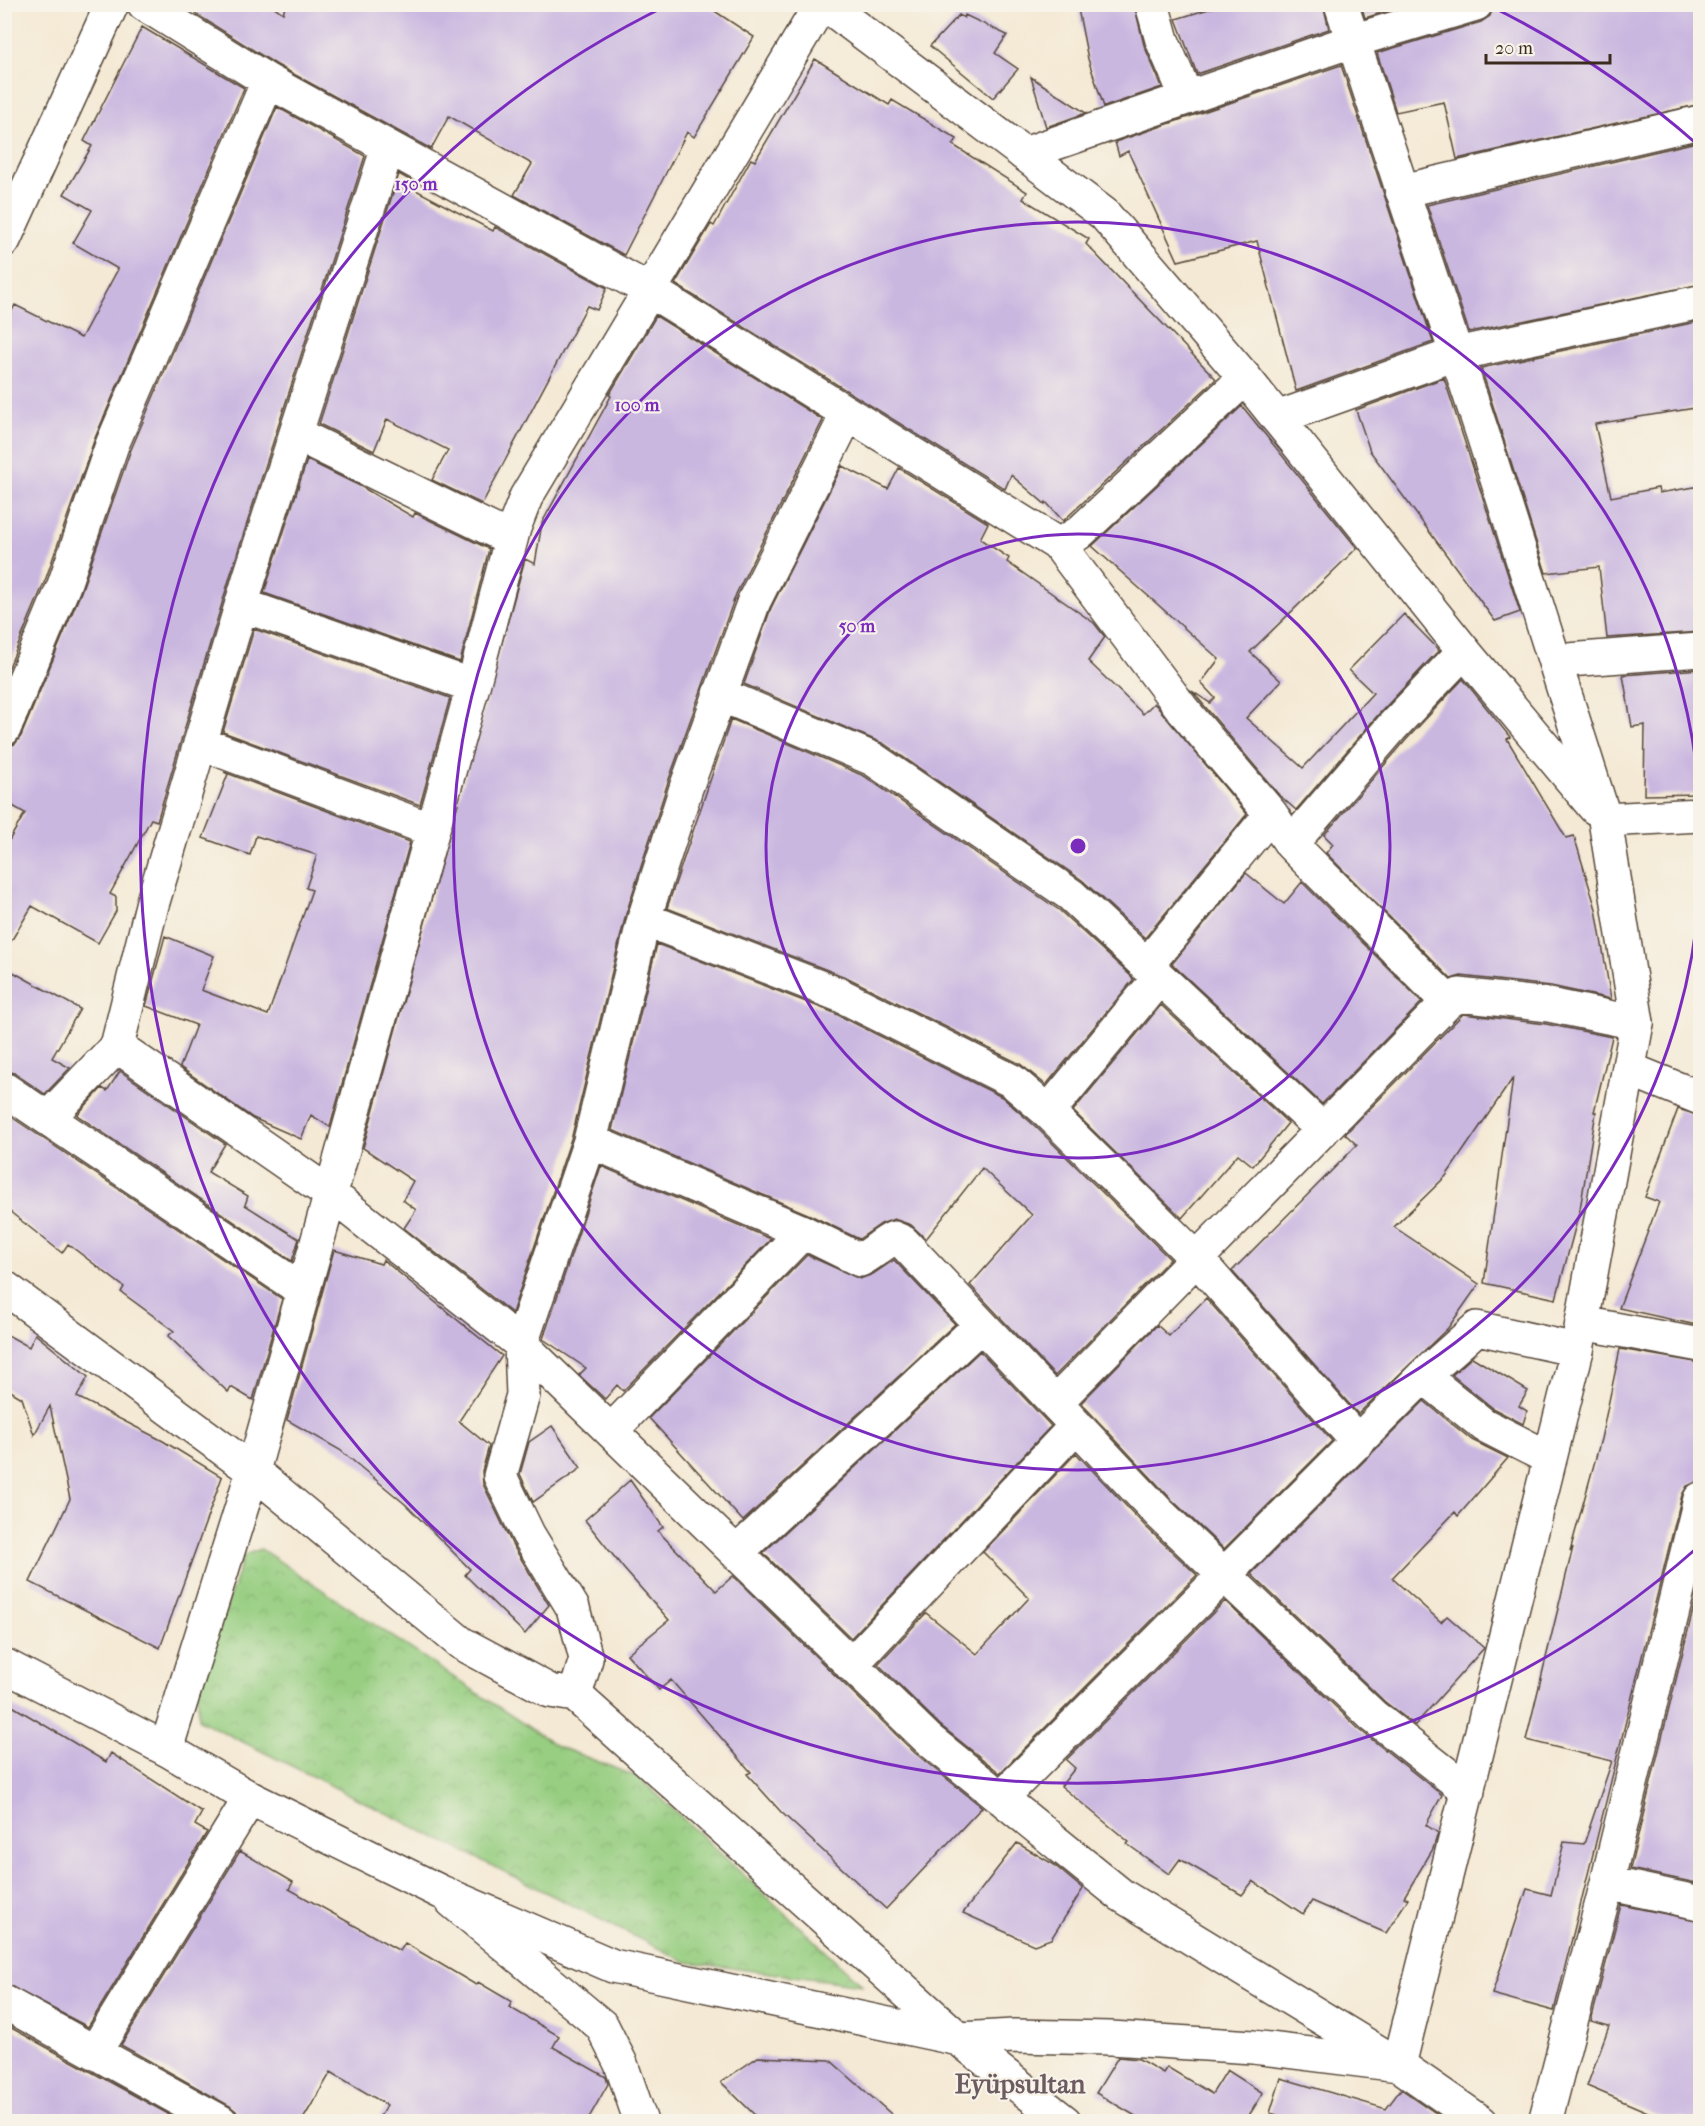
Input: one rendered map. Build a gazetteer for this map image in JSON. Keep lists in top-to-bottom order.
{
  "districts": ["Eyüpsultan"],
  "scale_bar": "20 m",
  "rings": ["150 m", "100 m", "50 m"]
}
